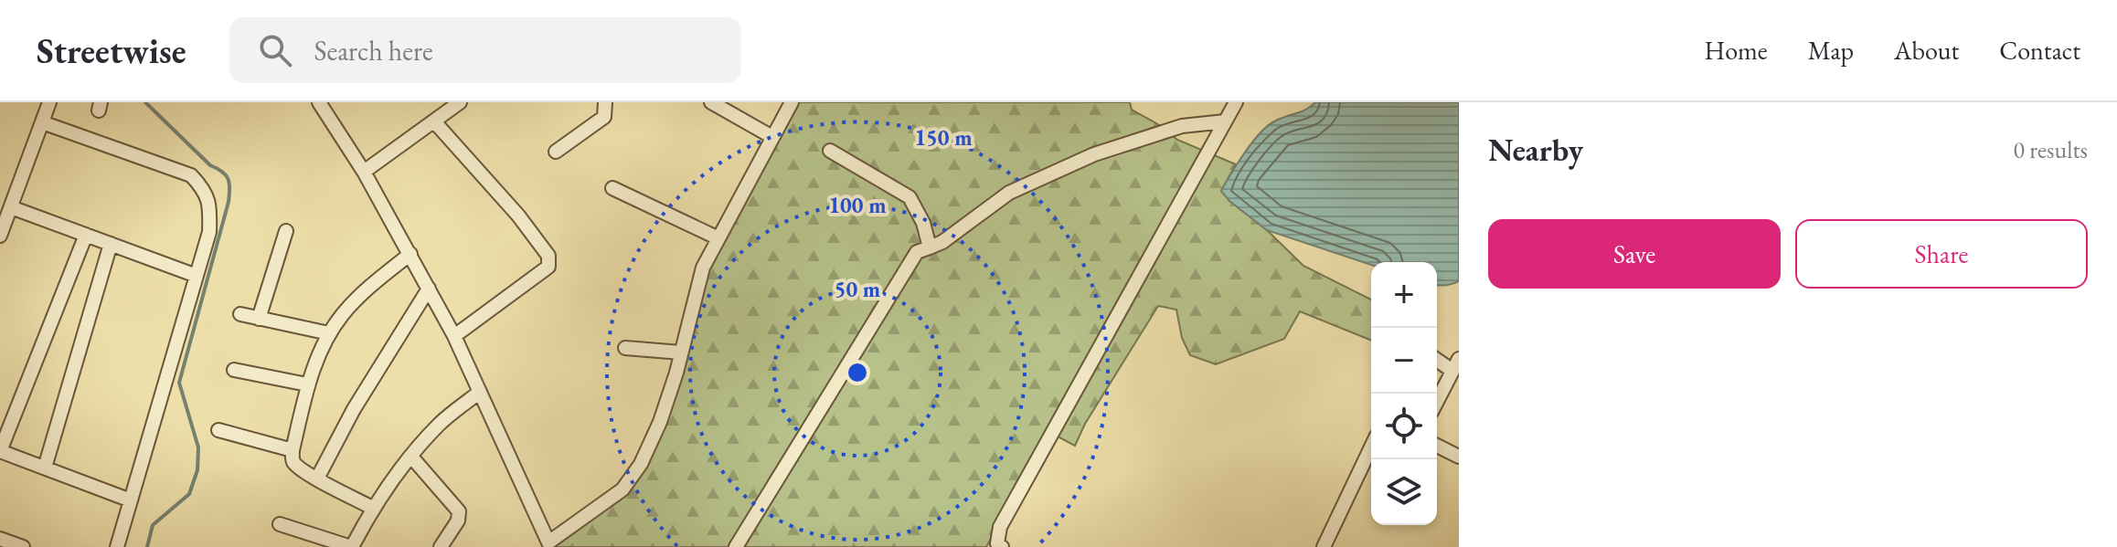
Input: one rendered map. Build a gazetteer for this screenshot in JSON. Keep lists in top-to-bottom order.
{
  "page": {
    "header": "Streetwise",
    "search": "Search here",
    "nav": [
      "Home",
      "Map",
      "About",
      "Contact"
    ],
    "heading": ["Nearby", "0 results"],
    "buttons": ["Save", "Share"],
    "map_buttons": ["+", "−"]
  },
  "rings": ["150 m", "100 m", "50 m"]
}
